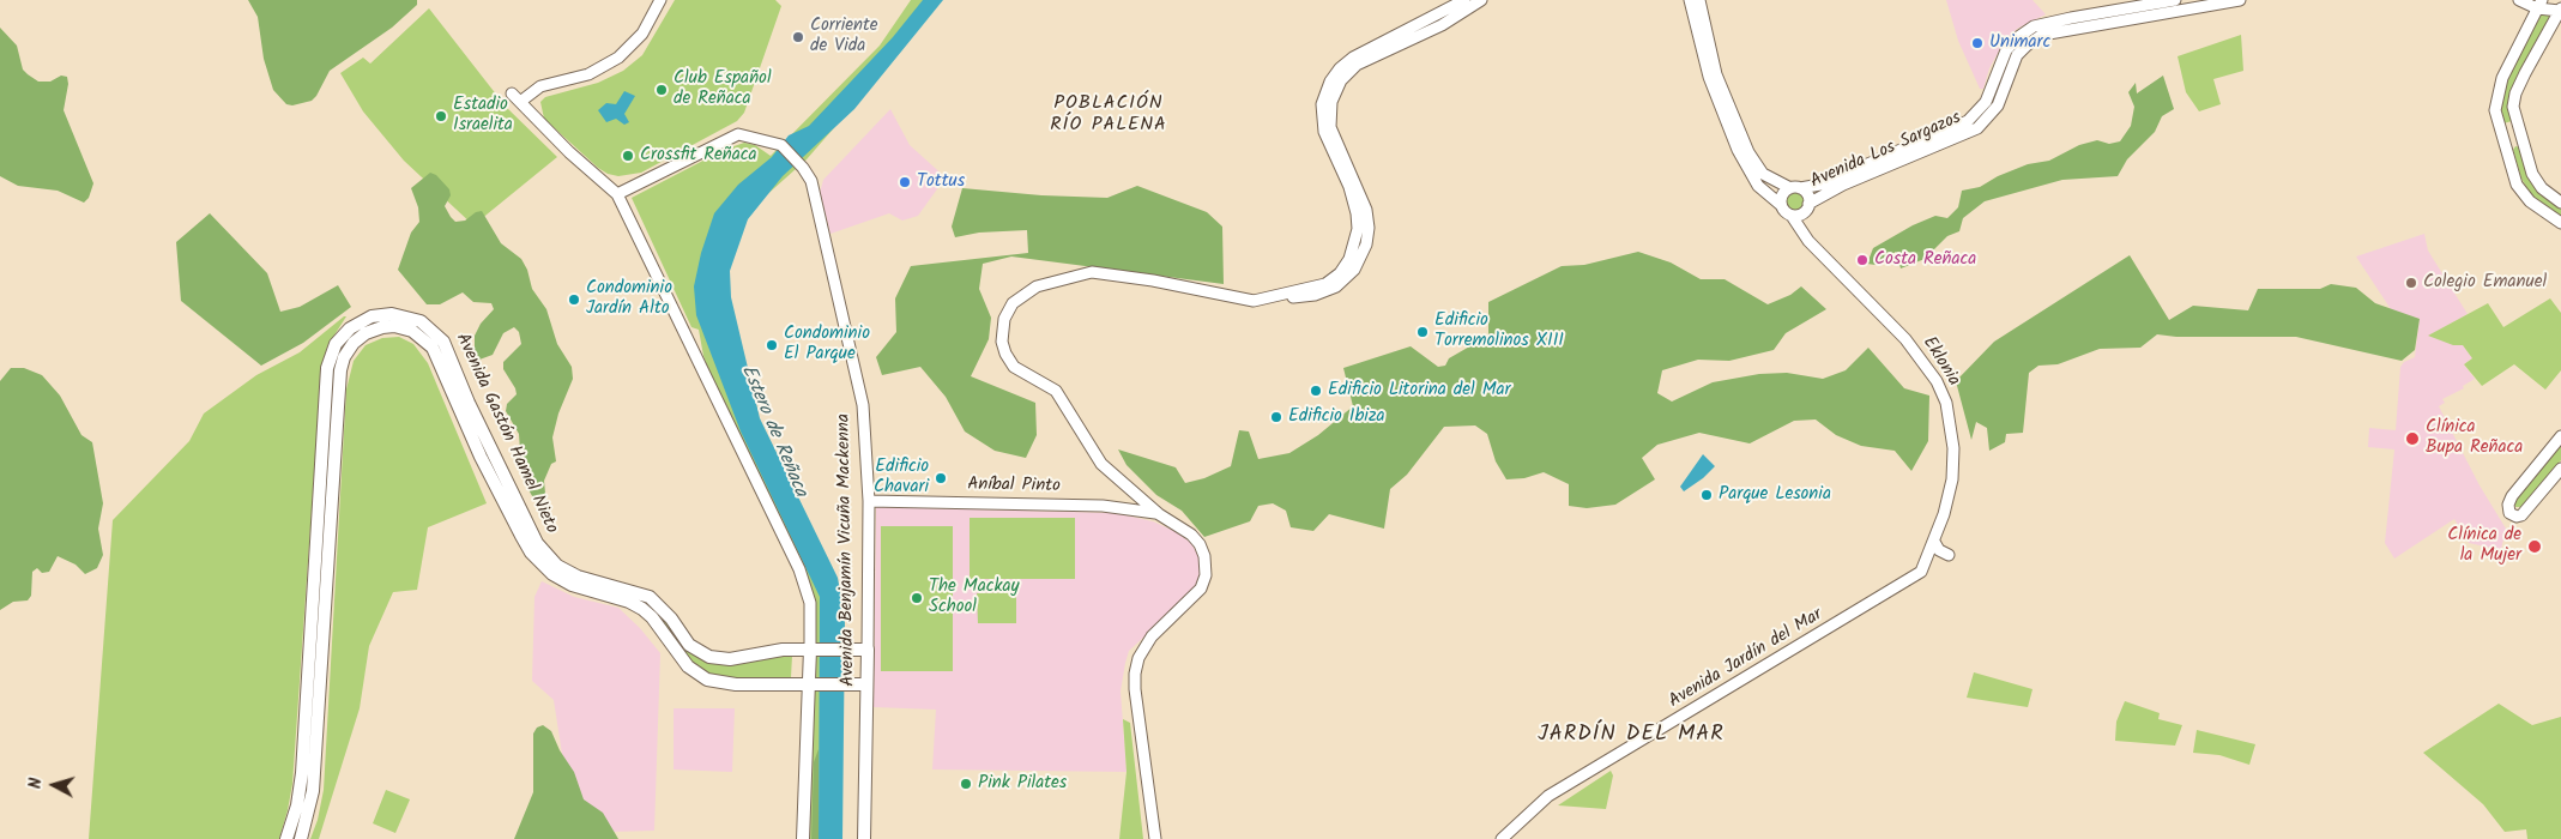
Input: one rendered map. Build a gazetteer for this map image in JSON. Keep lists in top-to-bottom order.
{
  "streets": {
    "main road": ["Avenida Gastón Hamel Nieto", "Avenida Benjamín Vicuña Mackenna"],
    "street": [
      "Avenida Los Sargazos",
      "Eklonia",
      "Aníbal Pinto",
      "Avenida Jardín del Mar"
    ]
  },
  "crossings": [
    ["Avenida Los Sargazos", "Eklonia"],
    ["Eklonia", "Avenida Jardín del Mar"],
    ["Avenida Gastón Hamel Nieto", "Avenida Benjamín Vicuña Mackenna"],
    ["Aníbal Pinto", "Avenida Benjamín Vicuña Mackenna"]
  ],
  "districts": ["POBLACIÓN RÍO PALENA", "JARDÍN DEL MAR"],
  "water": ["Estero de Reñaca"],
  "places": [
    "Corriente de Vida",
    "Unimarc",
    "Club Español de Reñaca",
    "Estadio Israelita",
    "Crossfit Reñaca",
    "Tottus",
    "Costa Reñaca",
    "Colegio Emanuel",
    "Condominio Jardín Alto",
    "Edificio Torremolinos XIII",
    "Condominio El Parque",
    "Edificio Litorina del Mar",
    "Edificio Ibiza",
    "Clínica Bupa Reñaca",
    "Edificio Chavari",
    "Parque Lesonia",
    "Clínica de la Mujer",
    "The Mackay School",
    "Pink Pilates"
  ],
  "north": "left"
}
